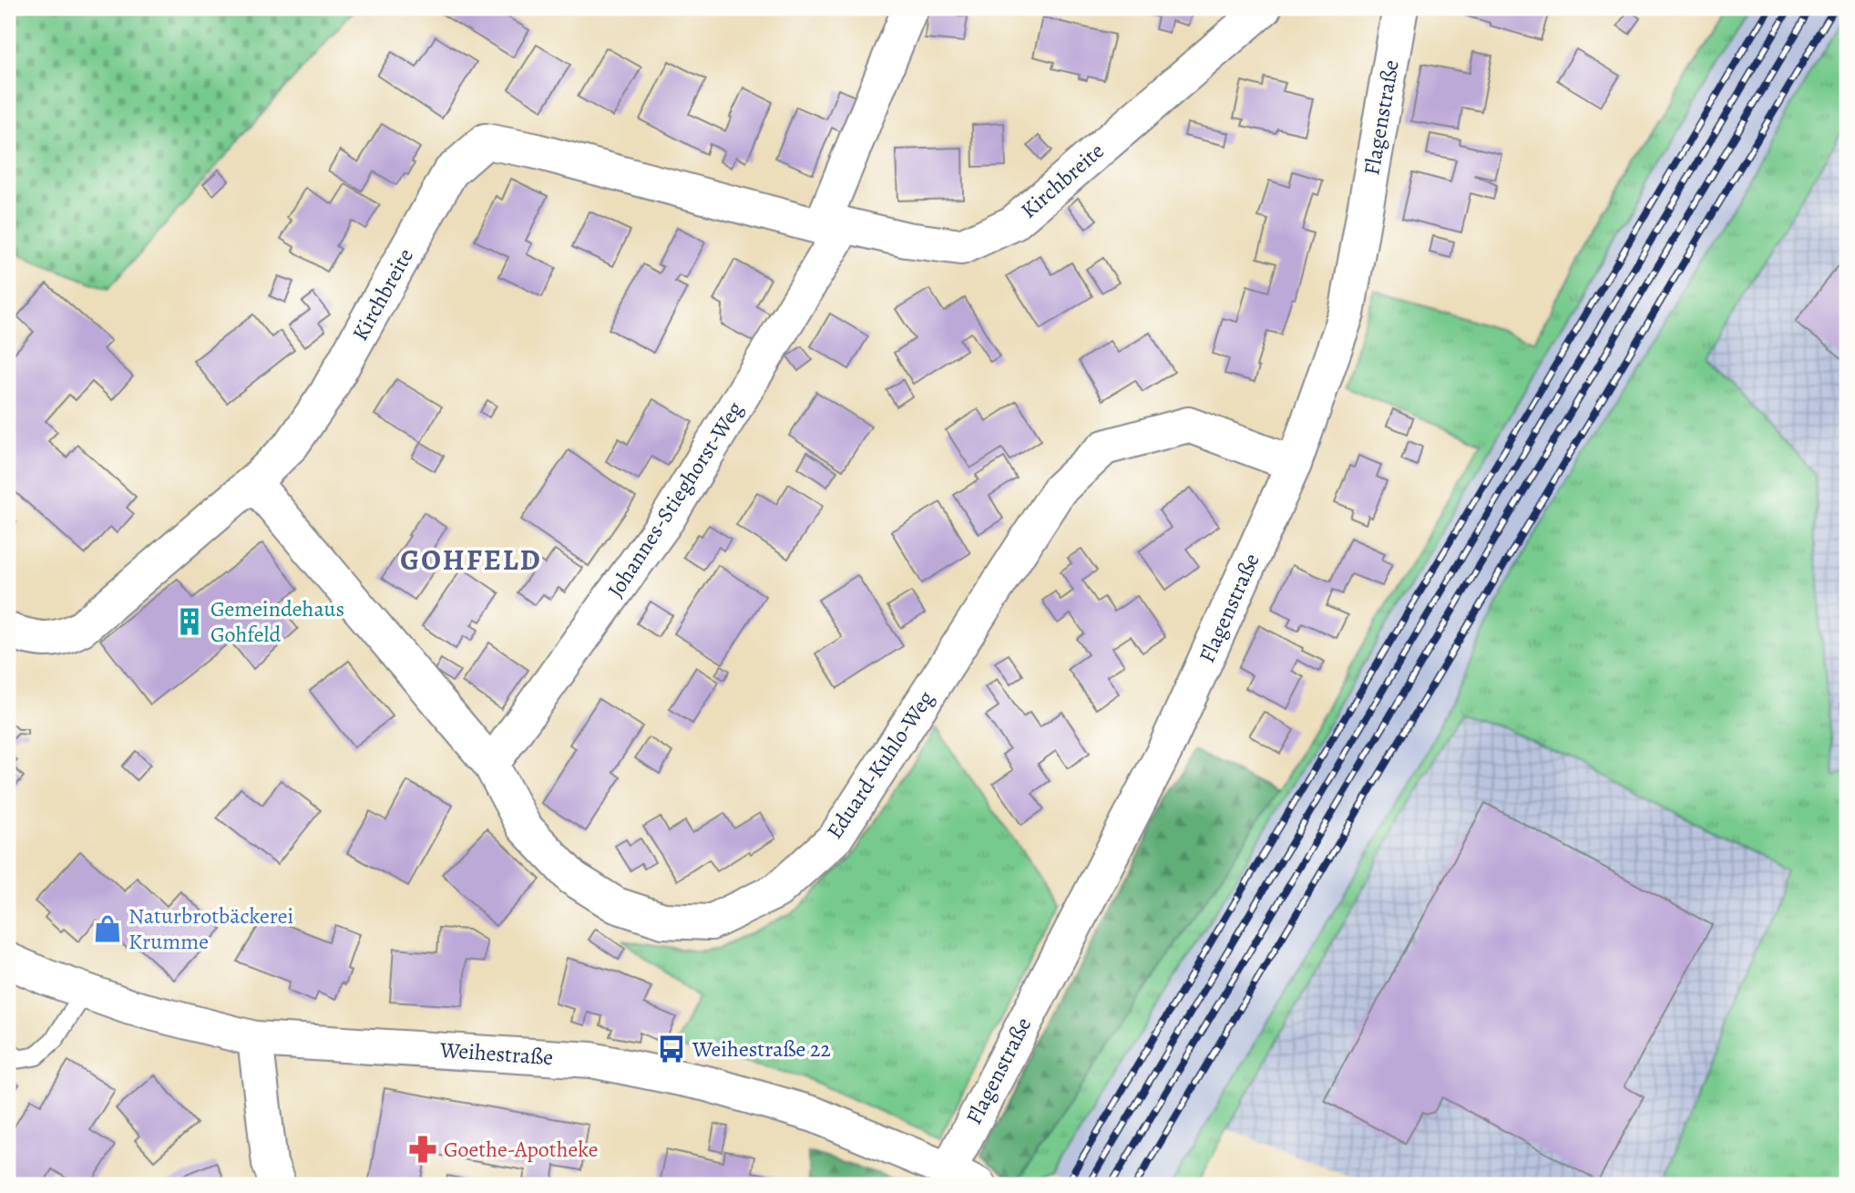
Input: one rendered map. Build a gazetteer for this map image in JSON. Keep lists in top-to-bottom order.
{
  "streets": {
    "street": [
      "Flagenstraße",
      "Kirchbreite",
      "Johannes-Stieghorst-Weg",
      "Eduard-Kuhlo-Weg",
      "Weihestraße"
    ]
  },
  "crossings": [
    ["Flagenstraße", "Eduard-Kuhlo-Weg"],
    ["Flagenstraße", "Weihestraße"],
    ["Kirchbreite", "Johannes-Stieghorst-Weg"],
    ["Kirchbreite", "Eduard-Kuhlo-Weg"],
    ["Johannes-Stieghorst-Weg", "Eduard-Kuhlo-Weg"]
  ],
  "districts": ["GOHFELD"],
  "places": {
    "building": ["Gemeindehaus Gohfeld"],
    "shop": ["Naturbrotbäckerei Krumme"],
    "bus stop": ["Weihestraße 22"],
    "pharmacy": ["Goethe-Apotheke"]
  }
}
